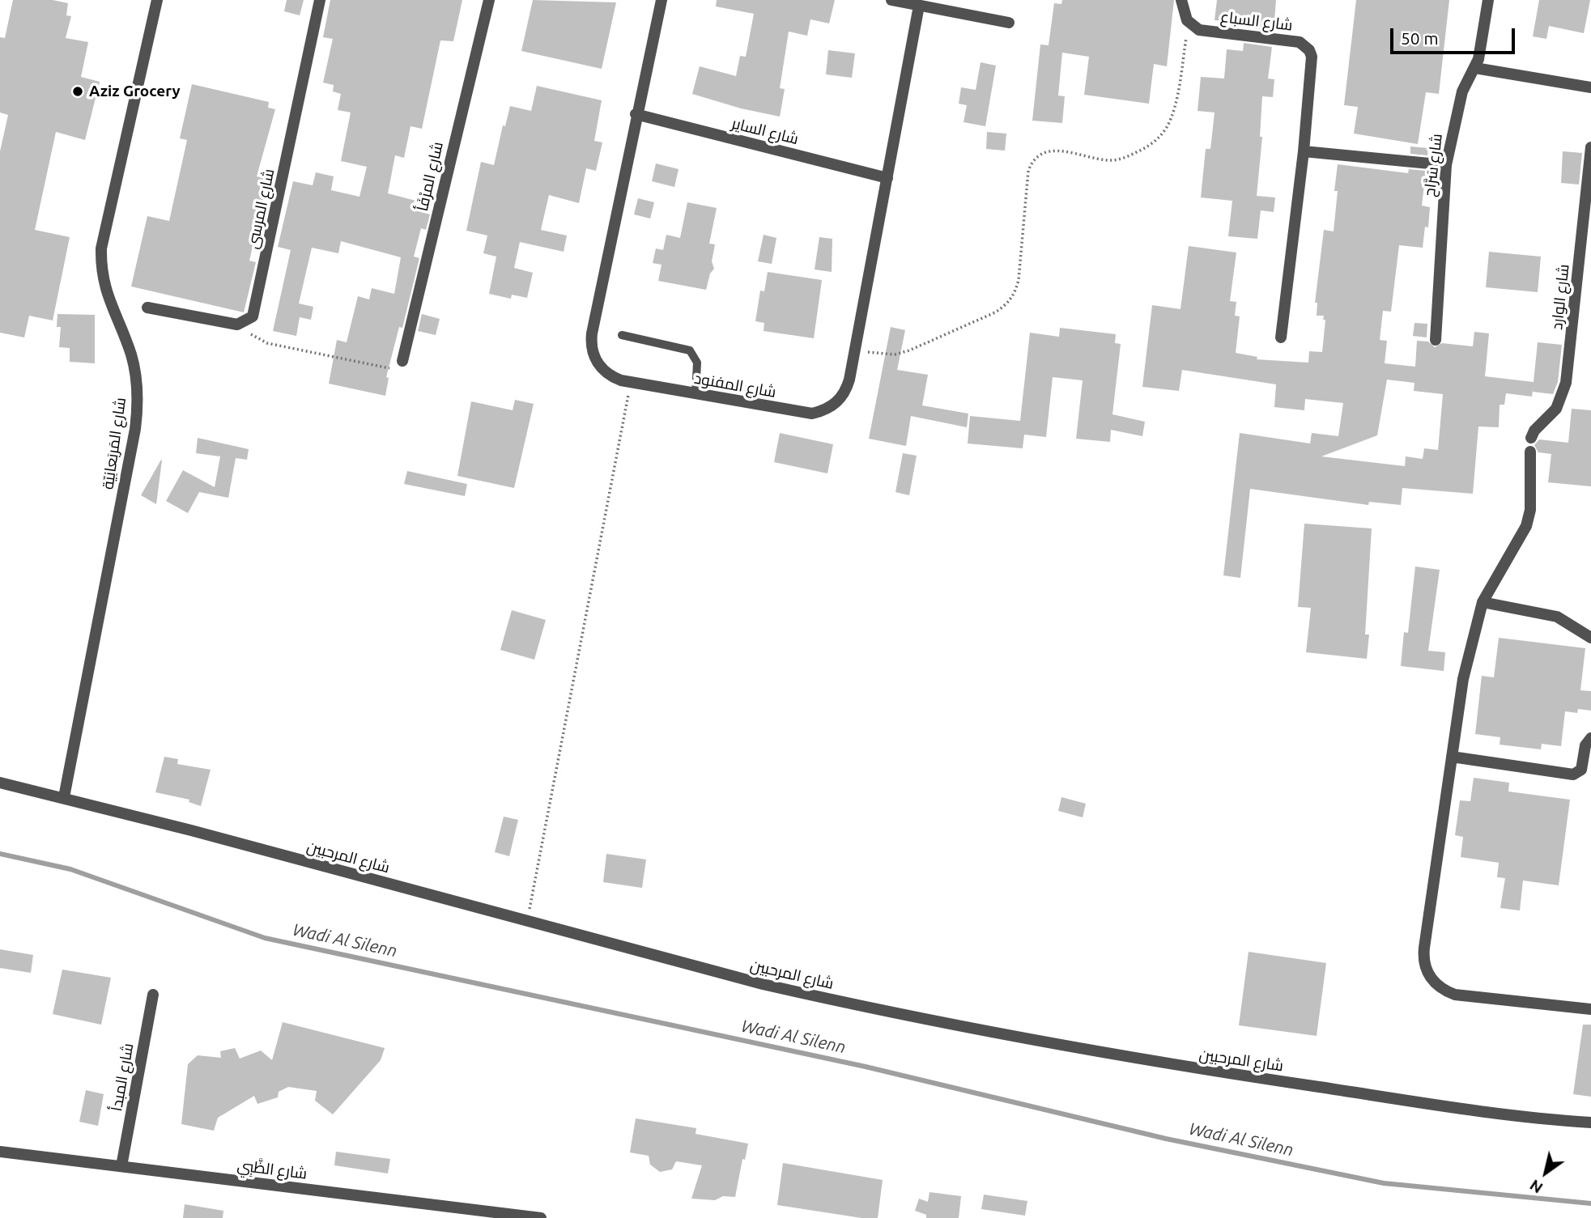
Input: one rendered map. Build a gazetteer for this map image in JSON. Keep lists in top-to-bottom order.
{
  "streets": {
    "street": [
      "شارع السباع",
      "شارع الساير",
      "شارع سَرَّاح",
      "شارع المرْفَأ",
      "شارع المرسى",
      "شارع الوارد",
      "شارع المفنود",
      "شارع المَربَعانِيّة",
      "شارع المرحبين",
      "شارع المبدأ",
      "شارع الظَّبِي"
    ]
  },
  "crossings": [
    ["شارع الساير", "شارع المفنود"],
    ["شارع المَربَعانِيّة", "شارع المرحبين"],
    ["شارع المبدأ", "شارع الظَّبِي"]
  ],
  "water": ["Wadi Al Silenn"],
  "places": ["Aziz Grocery"],
  "scale_bar": "50 m",
  "north": "bottom left"
}
